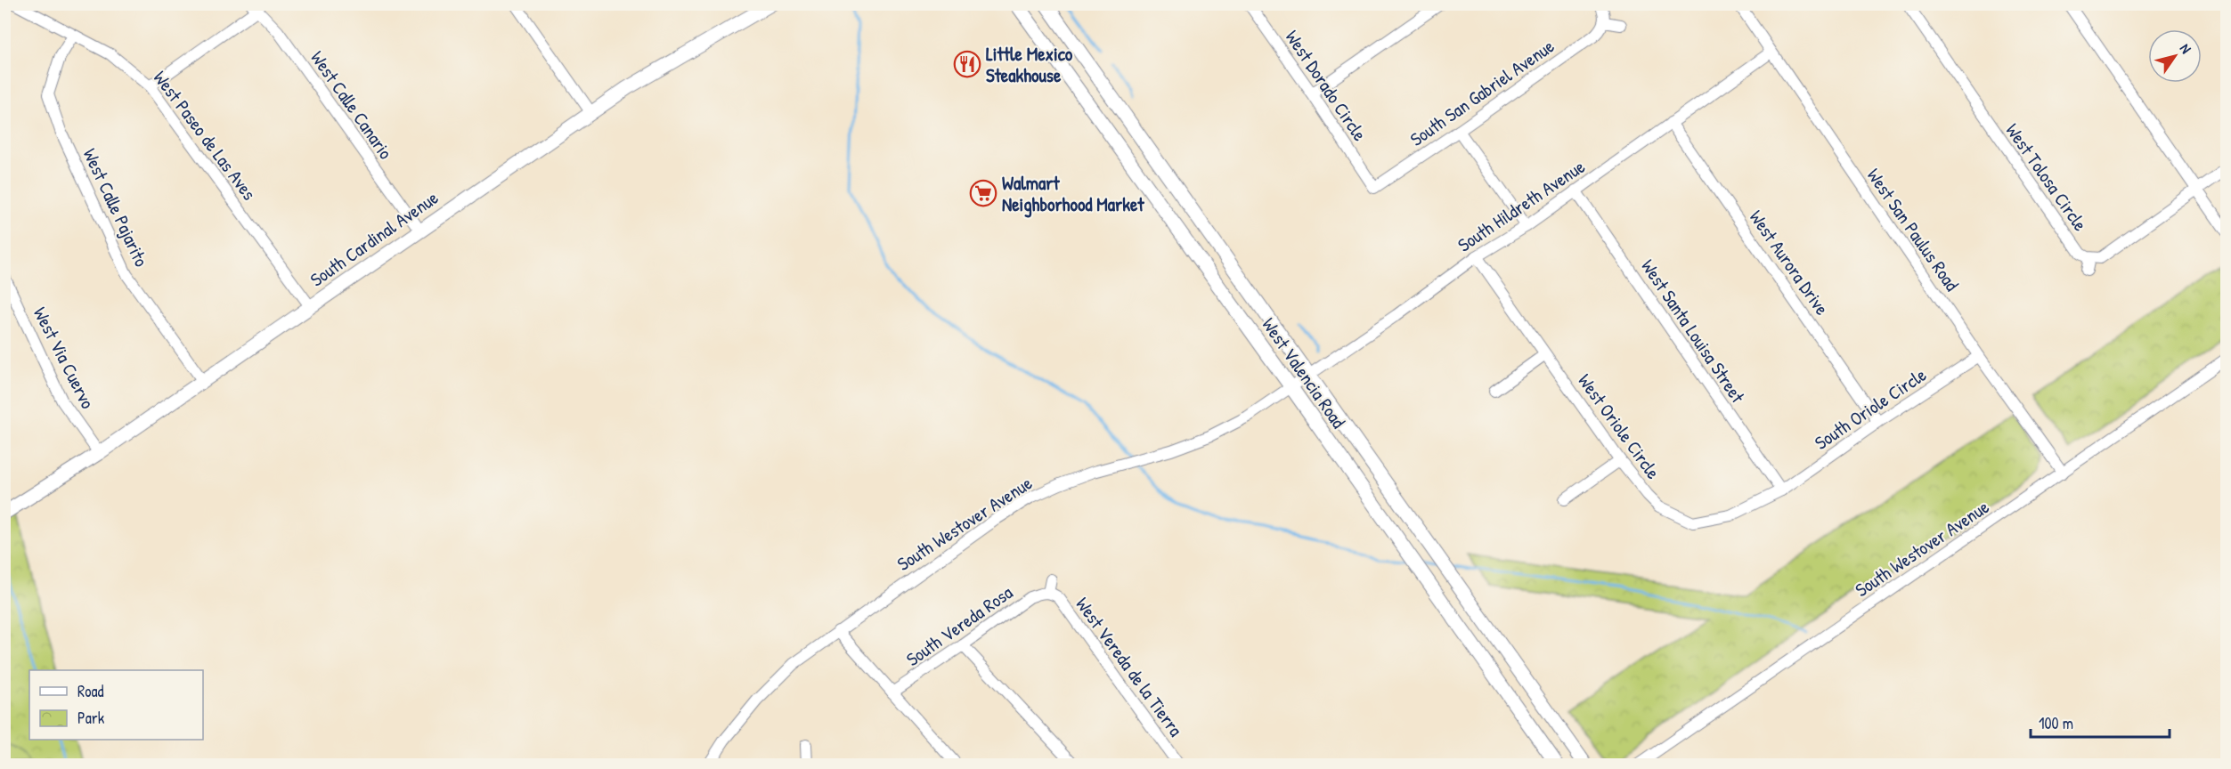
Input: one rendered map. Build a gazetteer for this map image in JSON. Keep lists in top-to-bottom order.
{
  "streets": {
    "main road": ["South Cardinal Avenue", "West Valencia Road"],
    "street": [
      "West Dorado Circle",
      "South San Gabriel Avenue",
      "West Calle Canario",
      "West Paseo de Las Aves",
      "West Tolosa Circle",
      "South Hildreth Avenue",
      "West Calle Pajarito",
      "West San Paulus Road",
      "West Aurora Drive",
      "West Santa Louisa Street",
      "West Via Cuervo",
      "South Oriole Circle",
      "West Oriole Circle",
      "South Westover Avenue",
      "South Vereda Rosa",
      "West Vereda de la Tierra"
    ]
  },
  "crossings": [
    ["West Dorado Circle", "South San Gabriel Avenue"],
    ["West Calle Canario", "South Cardinal Avenue"],
    ["West Paseo de Las Aves", "West Calle Pajarito"],
    ["West Paseo de Las Aves", "South Cardinal Avenue"],
    ["South Hildreth Avenue", "West San Paulus Road"],
    ["South Hildreth Avenue", "West Aurora Drive"],
    ["South Hildreth Avenue", "West Santa Louisa Street"],
    ["South Hildreth Avenue", "West Valencia Road"],
    ["South Hildreth Avenue", "West Oriole Circle"],
    ["South Hildreth Avenue", "South Westover Avenue"],
    ["West Calle Pajarito", "South Cardinal Avenue"],
    ["West San Paulus Road", "South Oriole Circle"],
    ["West San Paulus Road", "South Westover Avenue"],
    ["South Cardinal Avenue", "West Via Cuervo"],
    ["West Aurora Drive", "South Oriole Circle"],
    ["West Santa Louisa Street", "South Oriole Circle"],
    ["West Santa Louisa Street", "West Oriole Circle"],
    ["West Valencia Road", "South Westover Avenue"],
    ["South Oriole Circle", "West Oriole Circle"],
    ["South Vereda Rosa", "West Vereda de la Tierra"]
  ],
  "places": {
    "restaurant": ["Little Mexico Steakhouse"],
    "supermarket": ["Walmart Neighborhood Market"]
  },
  "legend": ["Road", "Park"],
  "scale_bar": "100 m",
  "north": "top right"
}
